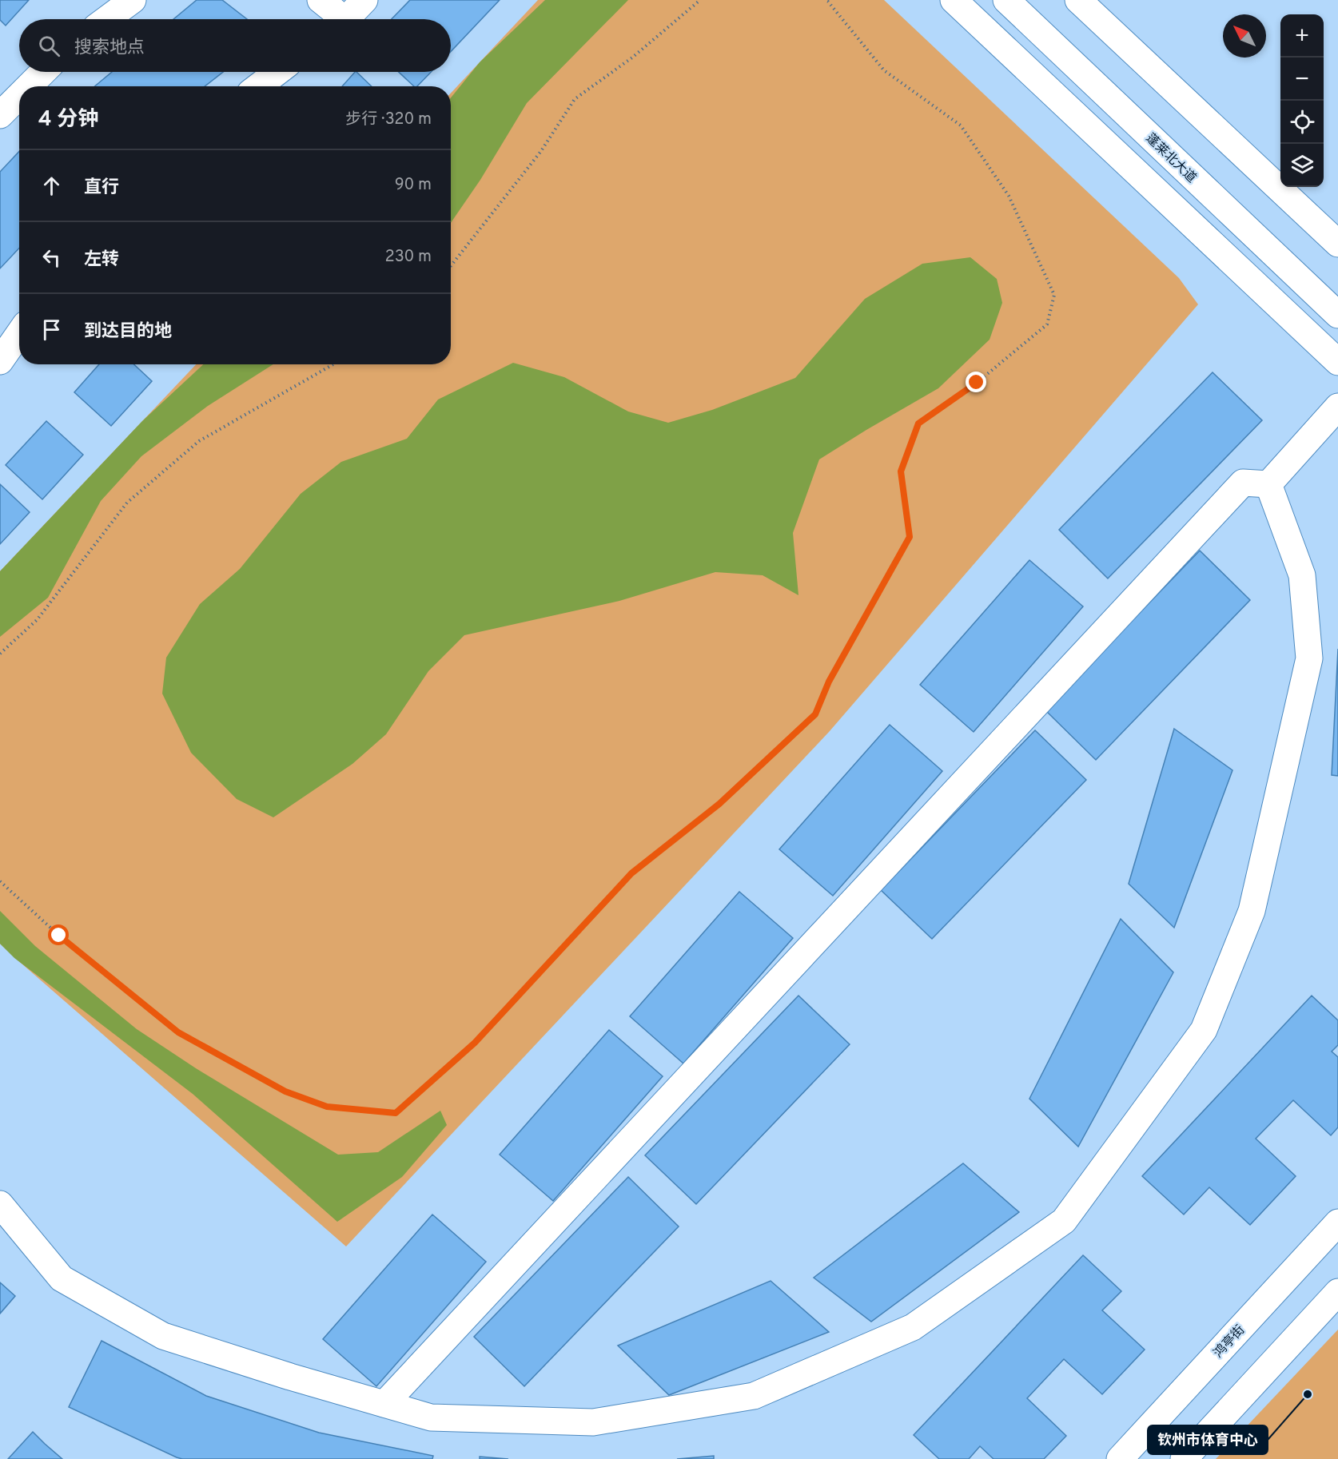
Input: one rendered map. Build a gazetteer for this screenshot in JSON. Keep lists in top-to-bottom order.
{
  "streets": {
    "main road": ["蓬莱北大道", "鸿亭街"]
  },
  "places": ["钦州市体育中心"],
  "north": "top left",
  "page": {
    "map_buttons": ["+", "−"],
    "search": "搜索地点",
    "heading": ["4 分钟", "步行 · 320 m"],
    "list": [
      ["直行", "90 m"],
      ["左转", "230 m"],
      "到达目的地"
    ]
  }
}
